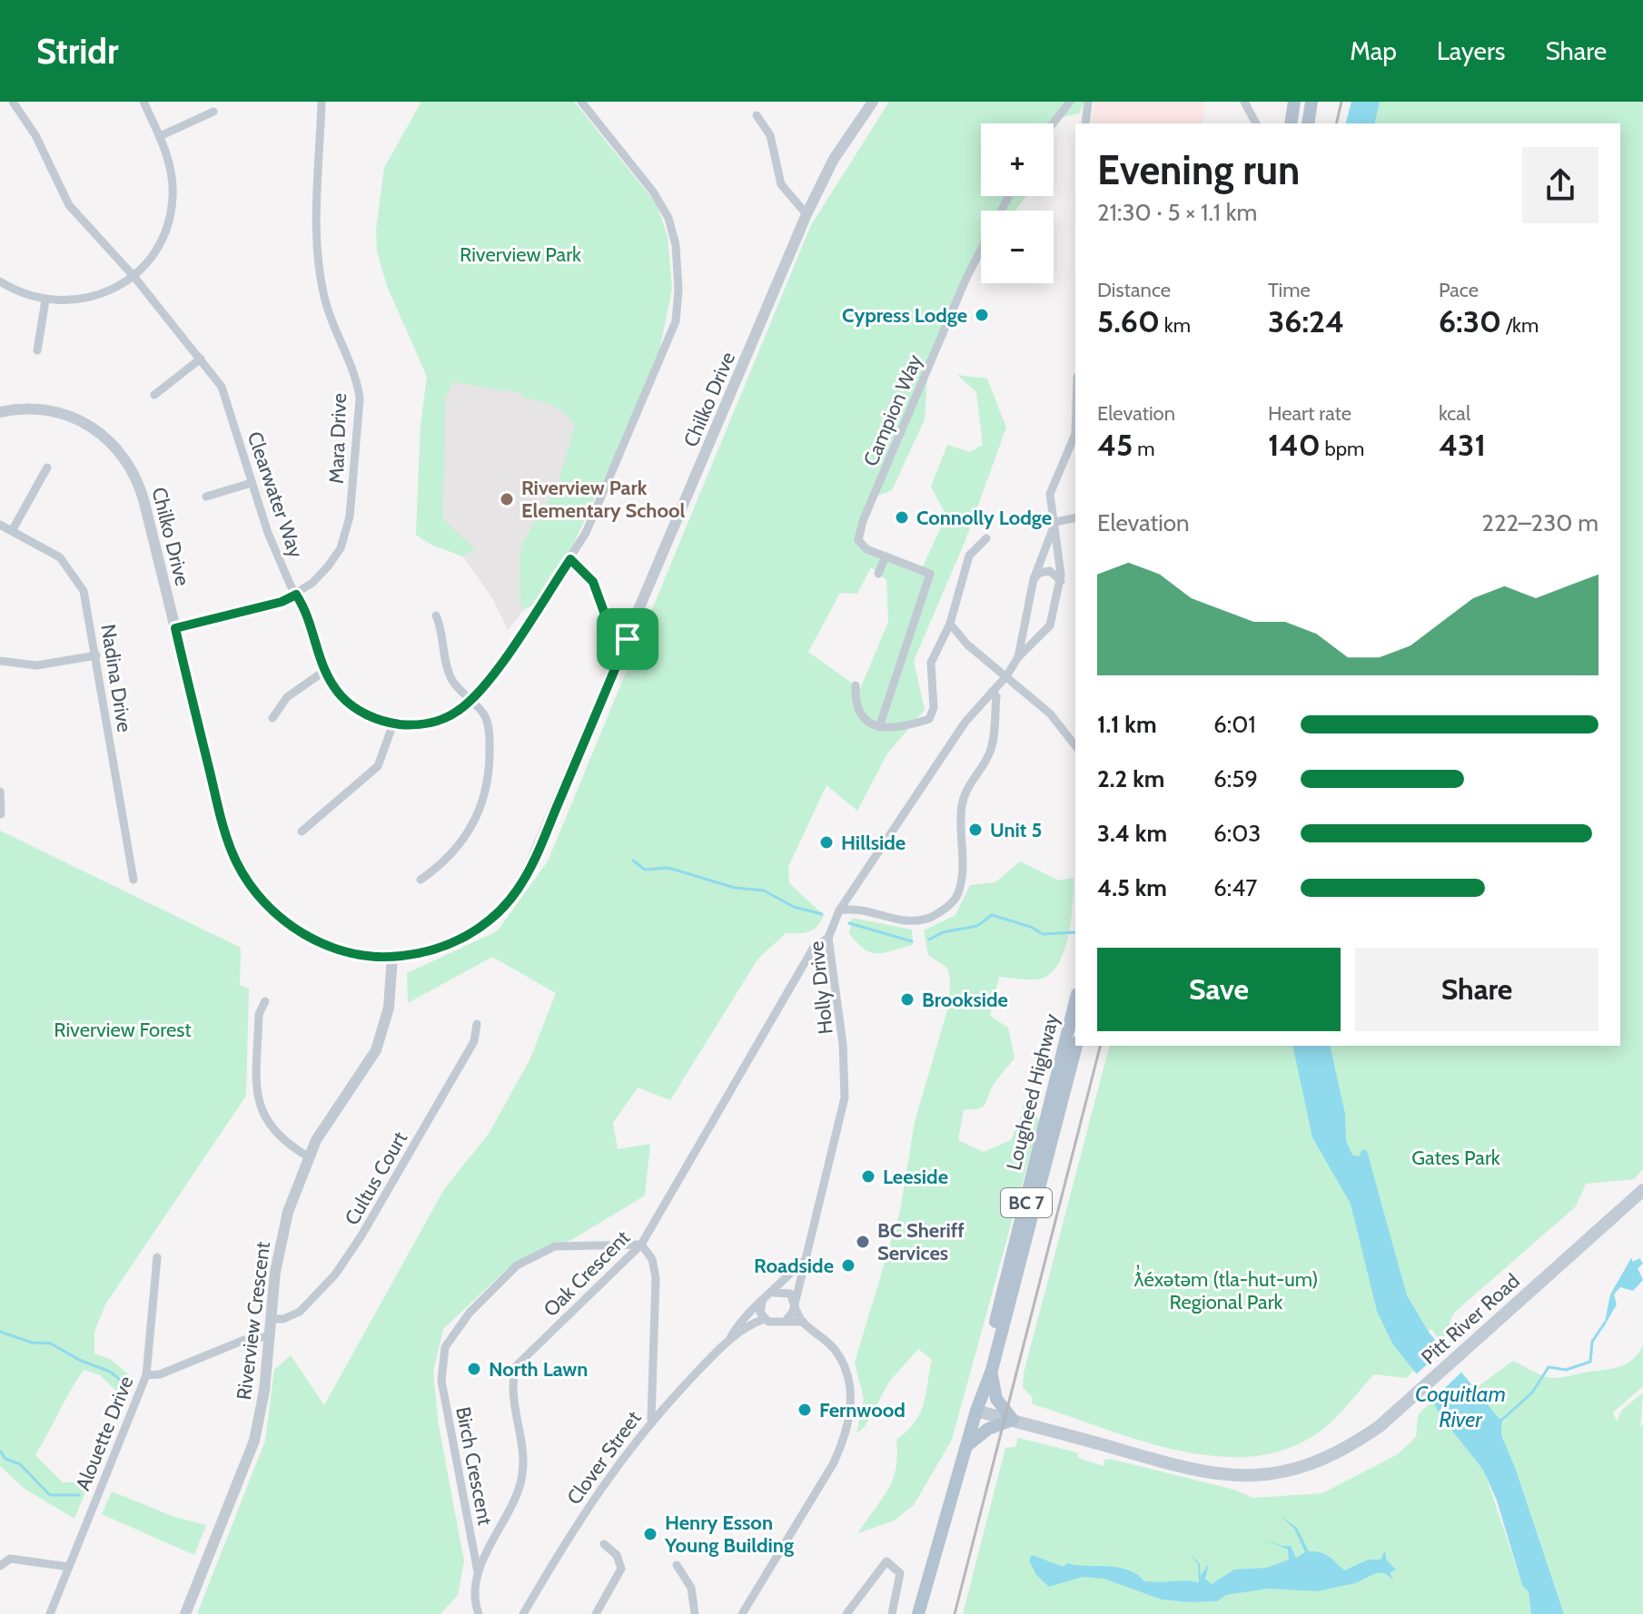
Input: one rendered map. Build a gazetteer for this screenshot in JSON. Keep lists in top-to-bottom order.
{
  "streets": {
    "main road": ["Lougheed Highway", "BC 7", "Pitt River Road"],
    "street": [
      "Chilko Drive",
      "Campion Way",
      "Mara Drive",
      "Clearwater Way",
      "Nadina Drive",
      "Holly Drive",
      "Cultus Court",
      "Oak Crescent",
      "Riverview Crescent",
      "Alouette Drive",
      "Clover Street",
      "Birch Crescent"
    ]
  },
  "crossings": [
    ["Chilko Drive", "Mara Drive"],
    ["Chilko Drive", "Riverview Crescent"],
    ["Mara Drive", "Clearwater Way"],
    ["Holly Drive", "Oak Crescent"],
    ["Holly Drive", "Clover Street"],
    ["Lougheed Highway", "Pitt River Road"],
    ["Cultus Court", "Riverview Crescent"],
    ["Oak Crescent", "Birch Crescent"]
  ],
  "water": ["Coquitlam River"],
  "parks": [
    "Riverview Park",
    "Riverview Forest",
    "Gates Park",
    "ƛ̓éxətəm (tla-hut-um) Regional Park"
  ],
  "places": [
    "Cypress Lodge",
    "Riverview Park Elementary School",
    "Connolly Lodge",
    "Unit 5",
    "Hillside",
    "Brookside",
    "Leeside",
    "BC Sheriff Services",
    "Roadside",
    "North Lawn",
    "Fernwood",
    "Henry Esson Young Building"
  ],
  "page": {
    "header": "Stridr",
    "nav": ["Map", "Layers", "Share"],
    "map_buttons": ["+", "−"],
    "heading": ["Evening run", "21:30 · 5 × 1.1 km"],
    "stats": [
      ["Distance", "5.60 km"],
      ["Time", "36:24"],
      ["Pace", "6:30 /km"],
      ["Elevation", "45 m"],
      ["Heart rate", "140 bpm"],
      ["kcal", "431"]
    ],
    "chart": ["Elevation", "222–230 m"],
    "list": [
      {
        "name": "1.1 km",
        "note": "6:01"
      },
      {
        "name": "2.2 km",
        "note": "6:59"
      },
      {
        "name": "3.4 km",
        "note": "6:03"
      },
      {
        "name": "4.5 km",
        "note": "6:47"
      }
    ],
    "buttons": ["Save", "Share"]
  }
}
